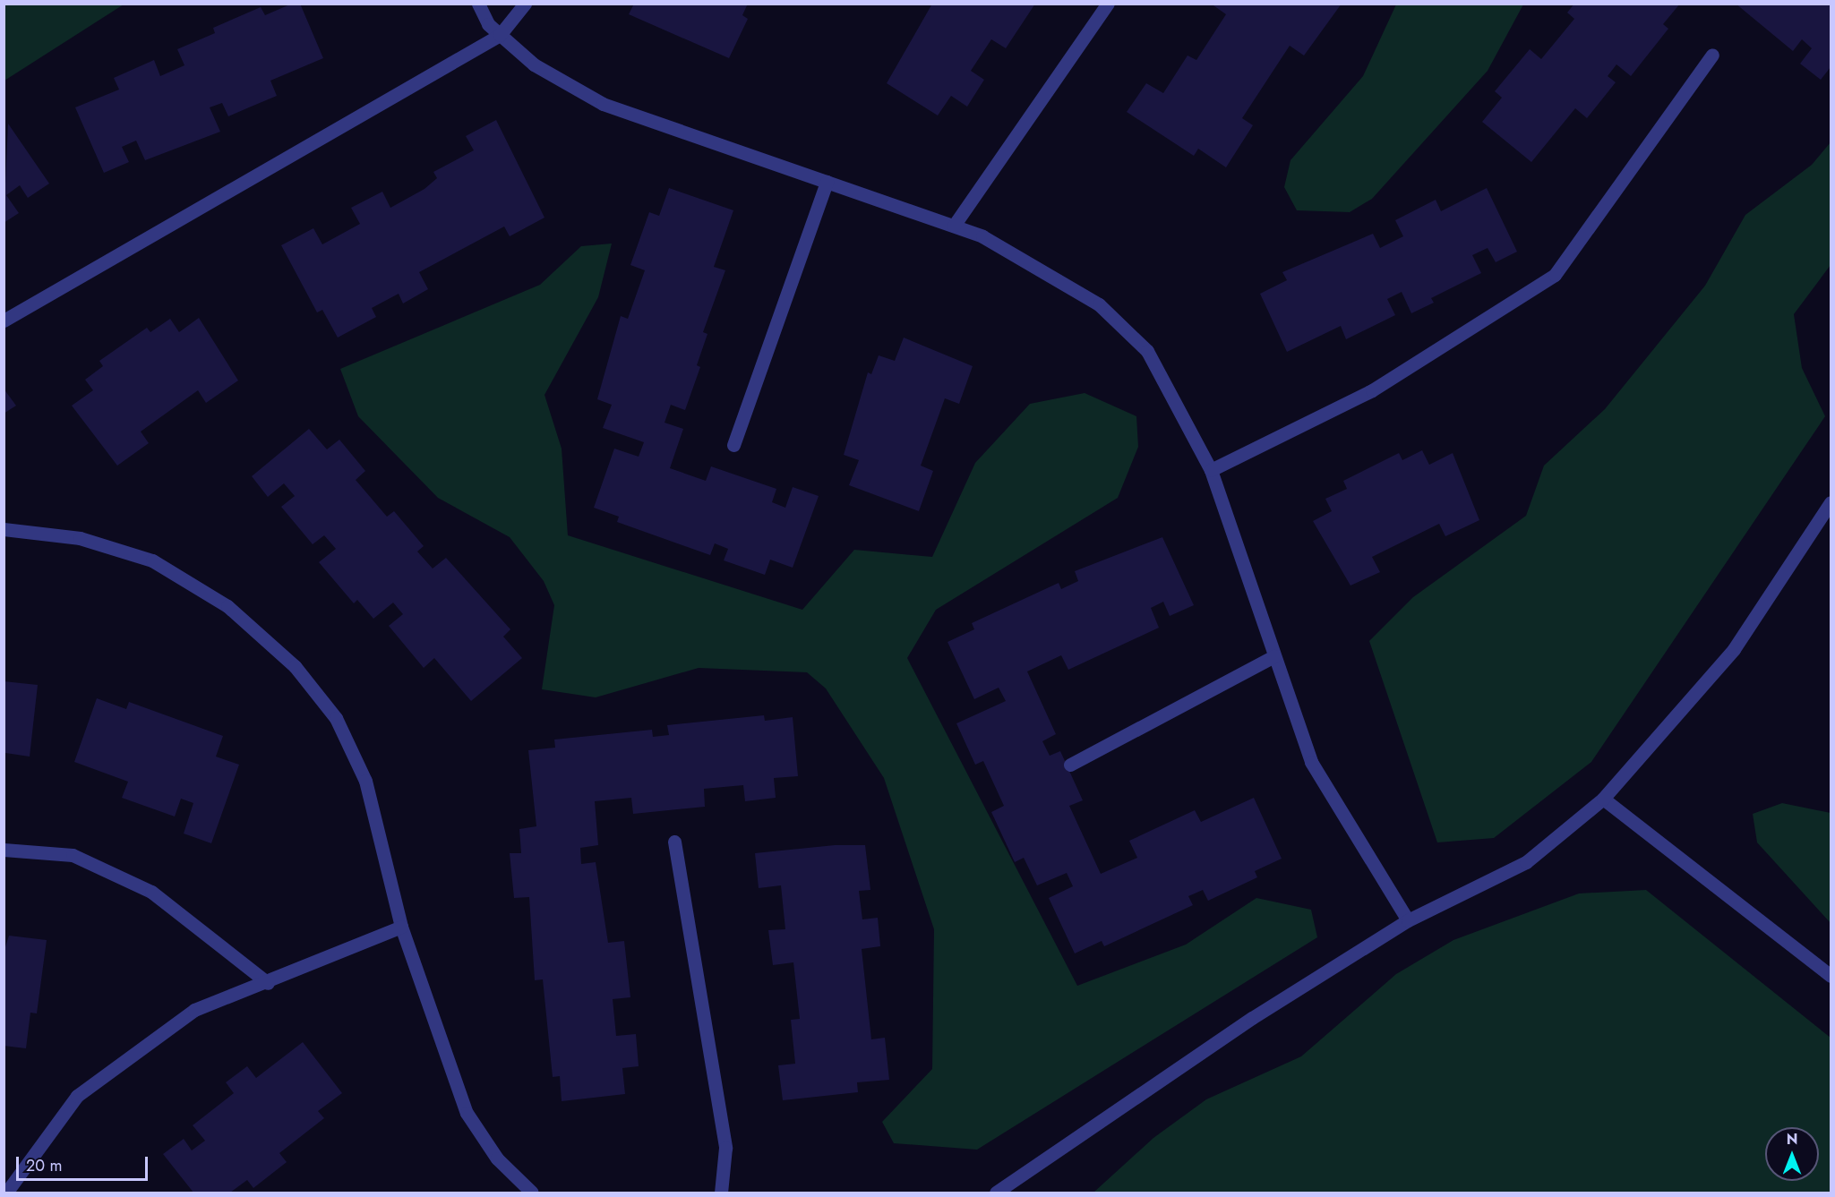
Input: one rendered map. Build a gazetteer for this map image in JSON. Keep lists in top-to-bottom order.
{
  "scale_bar": "20 m",
  "north": "top"
}
